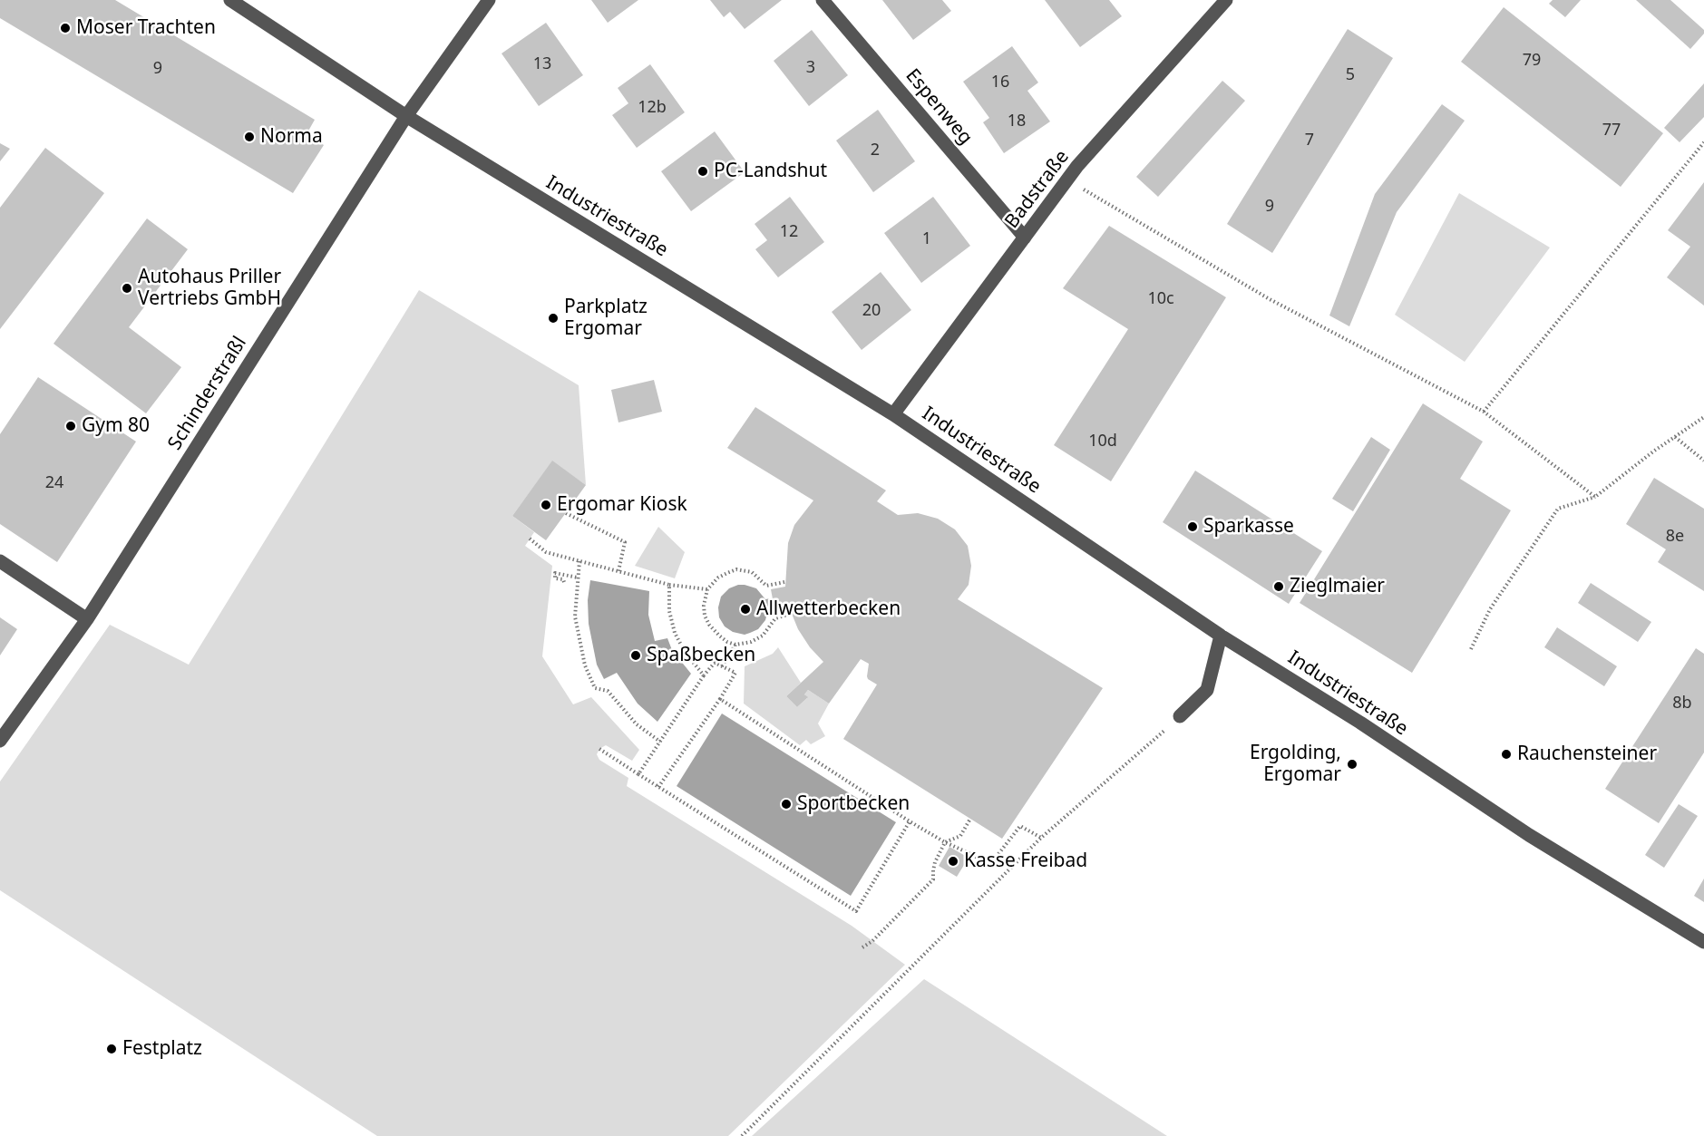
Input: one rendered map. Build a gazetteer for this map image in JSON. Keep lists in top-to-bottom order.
{
  "streets": {
    "street": [
      "Espenweg",
      "Badstraße",
      "Industriestraße",
      "Schinderstraßl"
    ]
  },
  "crossings": [
    ["Espenweg", "Badstraße"],
    ["Badstraße", "Industriestraße"],
    ["Industriestraße", "Schinderstraßl"]
  ],
  "places": [
    "Moser Trachten",
    "Norma",
    "PC-Landshut",
    "Autohaus Priller Vertriebs GmbH",
    "Parkplatz Ergomar",
    "Gym 80",
    "Ergomar Kiosk",
    "Sparkasse",
    "Zieglmaier",
    "Allwetterbecken",
    "Spaßbecken",
    "Rauchensteiner",
    "Ergolding, Ergomar",
    "Sportbecken",
    "Kasse Freibad",
    "Festplatz"
  ],
  "house_numbers": [
    "79",
    "13",
    "3",
    "9",
    "5",
    "16",
    "12b",
    "18",
    "77",
    "7",
    "2",
    "9",
    "12",
    "1",
    "10c",
    "20",
    "10d",
    "24",
    "8e",
    "8b"
  ]
}
